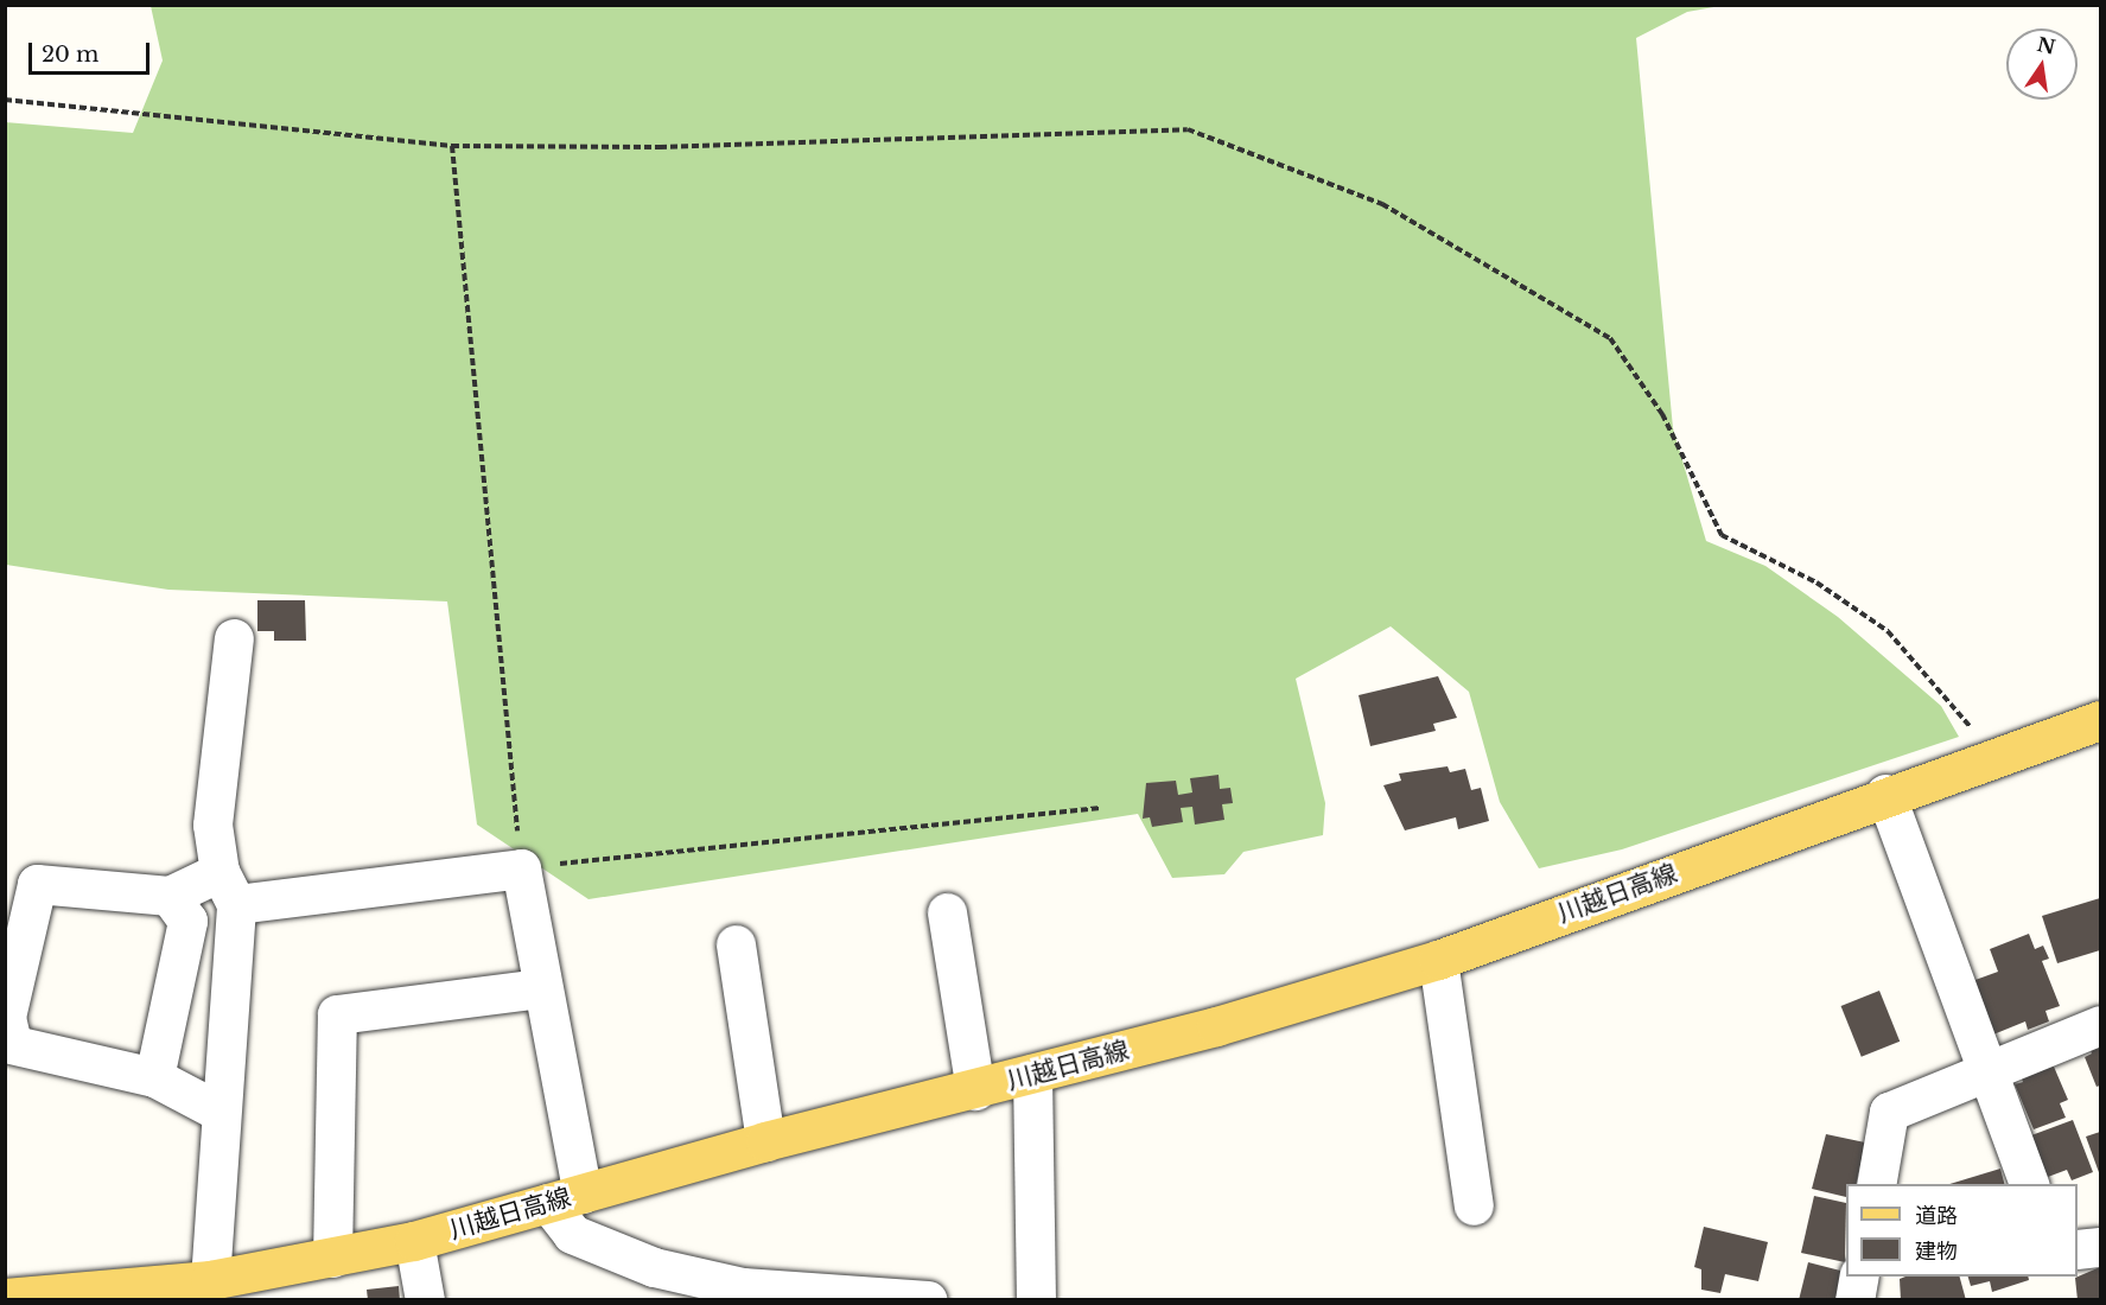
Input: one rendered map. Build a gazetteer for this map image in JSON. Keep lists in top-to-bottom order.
{
  "streets": {
    "main road": ["川越日高線"]
  },
  "legend": ["道路", "建物"],
  "scale_bar": "20 m",
  "north": "top"
}
